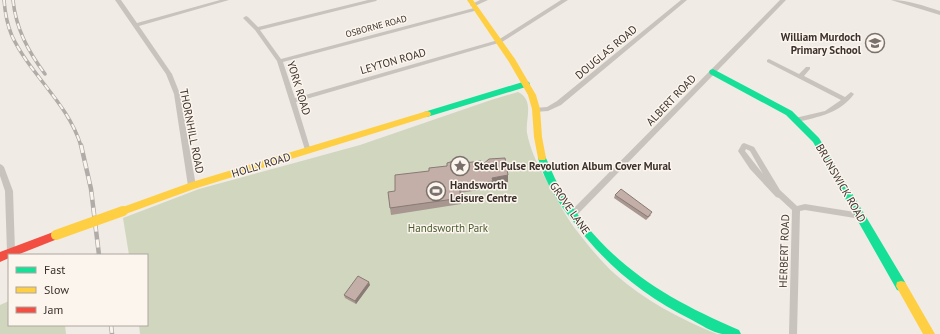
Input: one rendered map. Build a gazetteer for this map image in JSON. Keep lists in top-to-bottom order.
{
  "streets": {
    "street": [
      "OSBORNE ROAD",
      "DOUGLAS ROAD",
      "LEYTON ROAD",
      "YORK ROAD",
      "ALBERT ROAD",
      "THORNHILL ROAD",
      "HOLLY ROAD",
      "BRUNSWICK ROAD",
      "GROVE LANE",
      "HERBERT ROAD"
    ]
  },
  "crossings": [
    ["OSBORNE ROAD", "YORK ROAD"],
    ["OSBORNE ROAD", "GROVE LANE"],
    ["DOUGLAS ROAD", "GROVE LANE"],
    ["LEYTON ROAD", "YORK ROAD"],
    ["LEYTON ROAD", "GROVE LANE"],
    ["YORK ROAD", "HOLLY ROAD"],
    ["ALBERT ROAD", "BRUNSWICK ROAD"],
    ["ALBERT ROAD", "GROVE LANE"],
    ["THORNHILL ROAD", "HOLLY ROAD"],
    ["HOLLY ROAD", "GROVE LANE"],
    ["BRUNSWICK ROAD", "HERBERT ROAD"]
  ],
  "parks": ["Handsworth Park"],
  "places": {
    "school or university": ["William Murdoch Primary School"],
    "place": ["Steel Pulse Revolution Album Cover Mural"],
    "sports": ["Handsworth Leisure Centre"]
  },
  "legend": ["Fast", "Slow", "Jam"]
}
